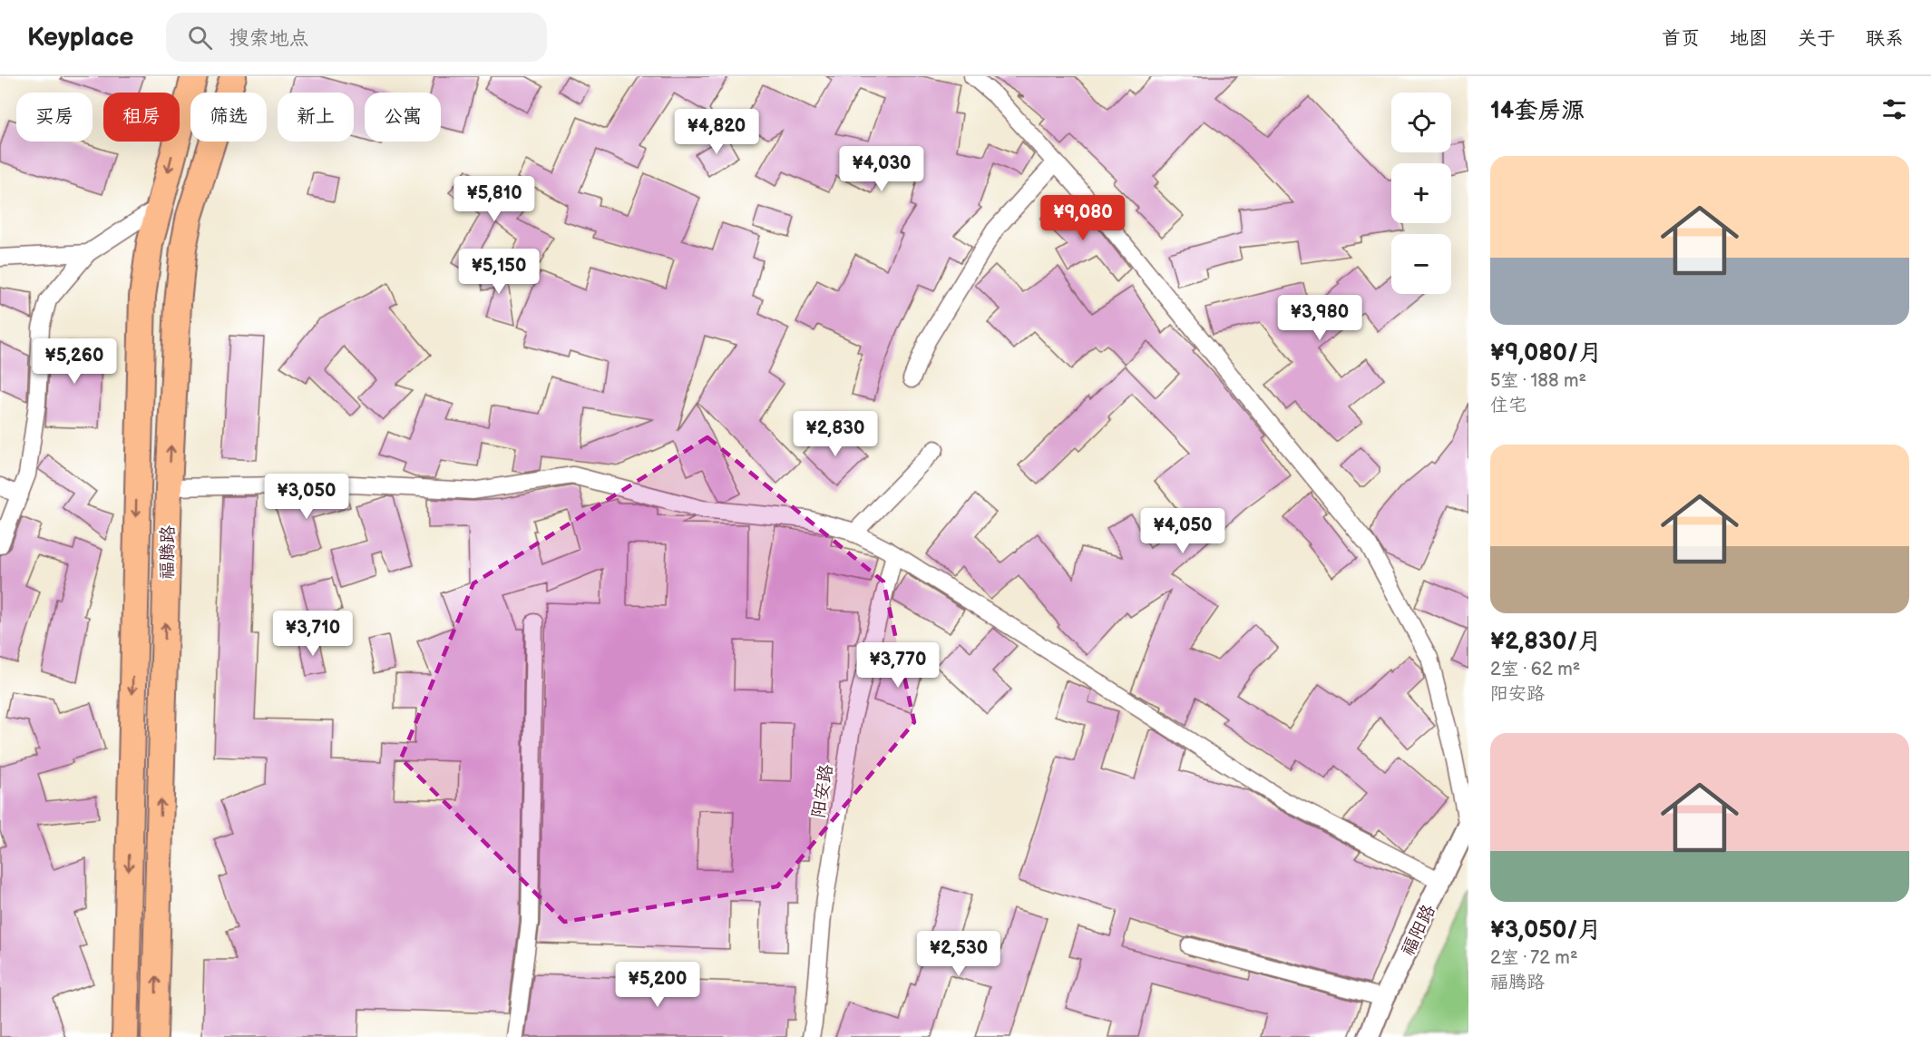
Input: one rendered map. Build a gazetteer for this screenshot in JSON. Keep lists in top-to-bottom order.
{
  "streets": {
    "main road": ["福腾路"],
    "street": ["阳安路", "福阳路"]
  },
  "page": {
    "header": "Keyplace",
    "search": "搜索地点",
    "nav": [
      "首页",
      "地图",
      "关于",
      "联系"
    ],
    "heading": "14套房源",
    "map_buttons": ["+", "−"],
    "chip": [
      "买房",
      "租房",
      "筛选",
      "新上",
      "公寓"
    ],
    "price": [
      "¥4,820",
      "¥4,030",
      "¥5,810",
      "¥9,080",
      "¥5,150",
      "¥3,980",
      "¥5,260",
      "¥2,830",
      "¥3,050",
      "¥4,050",
      "¥3,710",
      "¥3,770",
      "¥2,530",
      "¥5,200"
    ],
    "list": [
      {
        "name": "¥9,080/月",
        "note": "5室 · 188 m² · 住宅"
      },
      {
        "name": "¥2,830/月",
        "note": "2室 · 62 m² · 阳安路"
      },
      {
        "name": "¥3,050/月",
        "note": "2室 · 72 m² · 福腾路"
      }
    ]
  }
}
